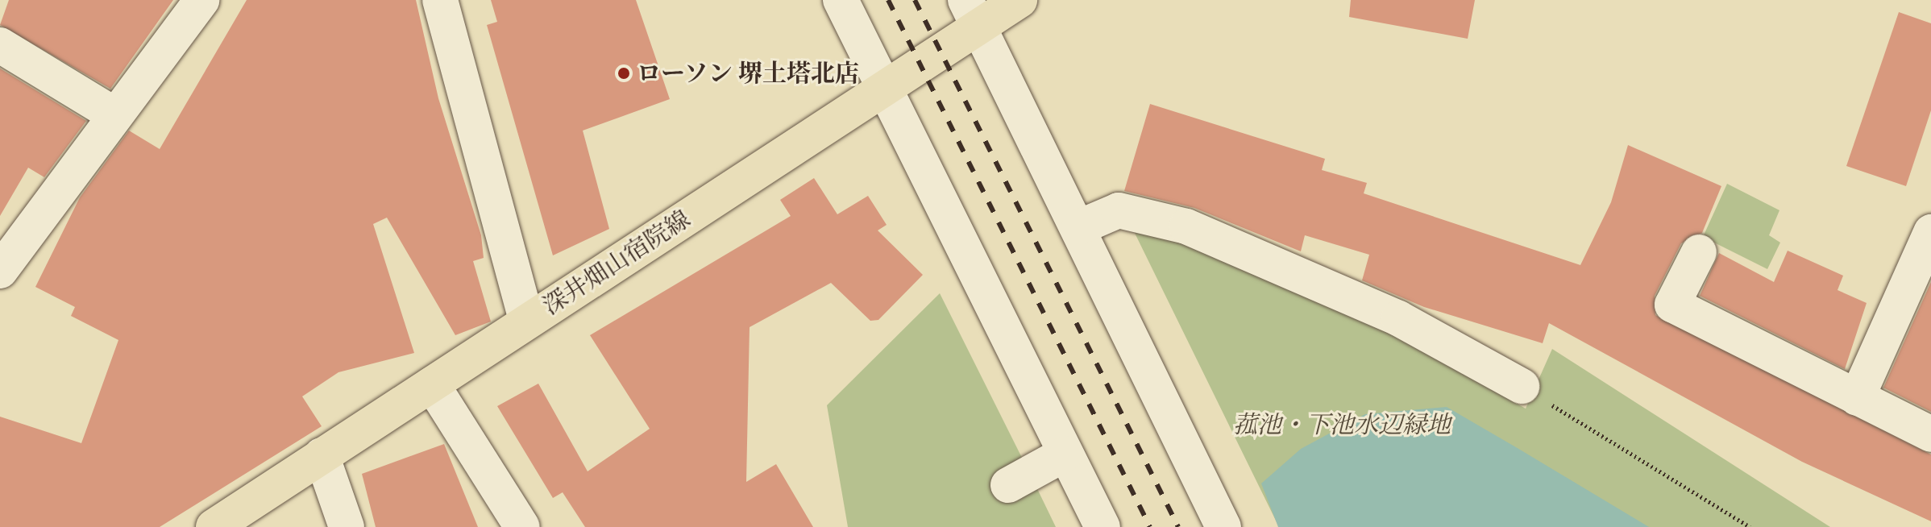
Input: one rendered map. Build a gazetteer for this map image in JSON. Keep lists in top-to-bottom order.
{
  "streets": {
    "main road": ["深井畑山宿院線"]
  },
  "parks": ["菰池・下池水辺緑地"],
  "places": ["ローソン 堺土塔北店"]
}
